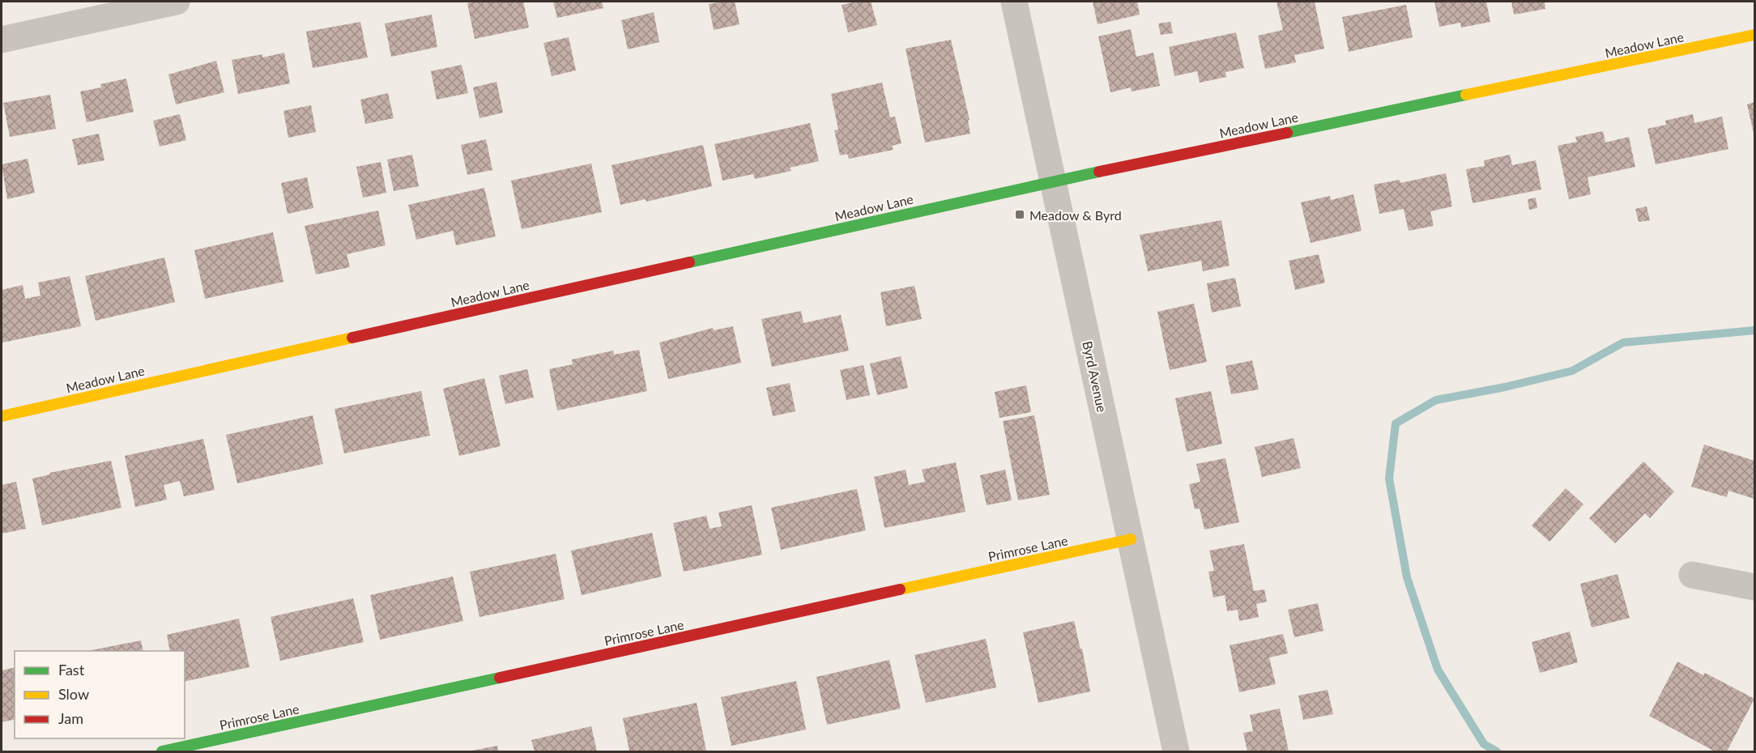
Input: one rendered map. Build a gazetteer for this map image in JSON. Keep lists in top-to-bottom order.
{
  "streets": {
    "street": ["Meadow Lane", "Byrd Avenue", "Primrose Lane"]
  },
  "crossings": [
    ["Meadow Lane", "Byrd Avenue"],
    ["Byrd Avenue", "Primrose Lane"]
  ],
  "places": {
    "transit": ["Meadow & Byrd"]
  },
  "legend": ["Fast", "Slow", "Jam"]
}
